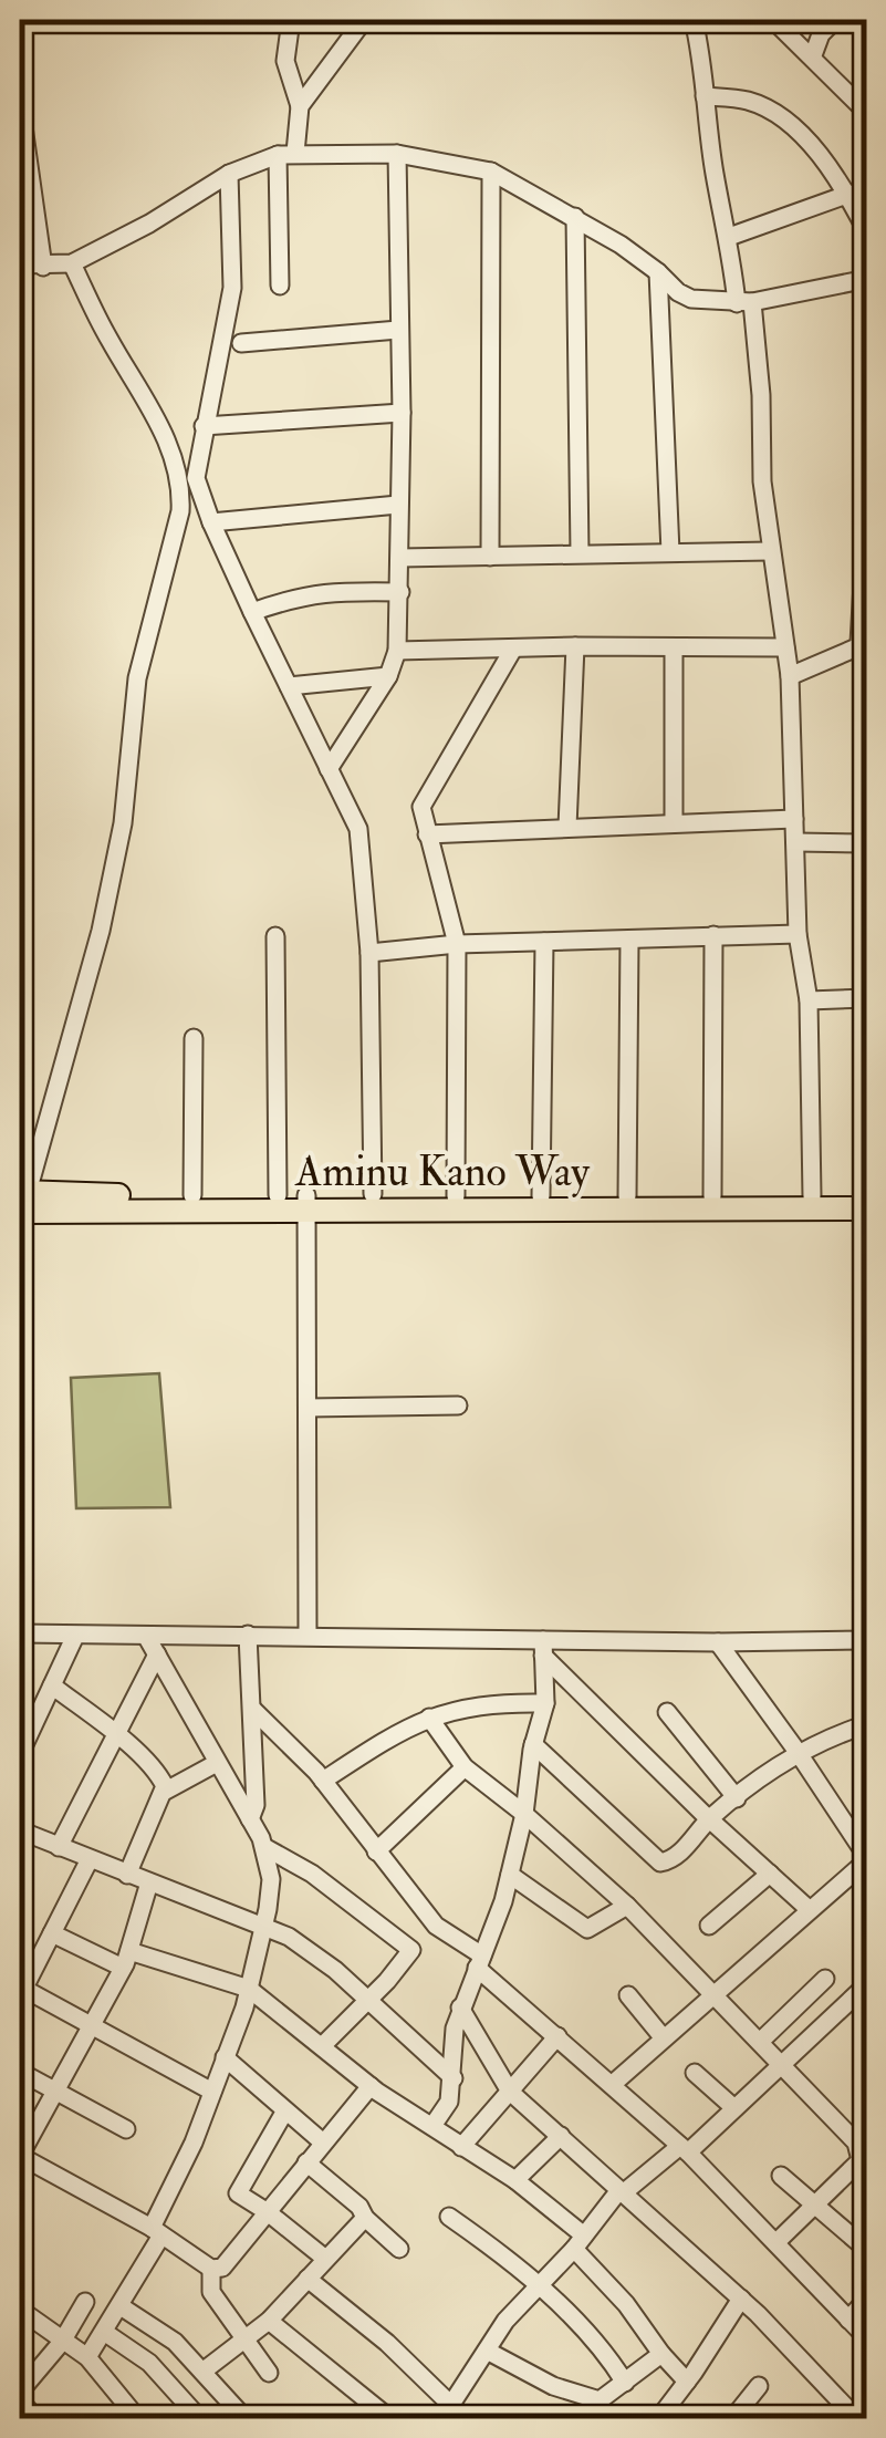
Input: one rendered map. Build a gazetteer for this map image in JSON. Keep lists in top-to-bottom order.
{
  "streets": {
    "main road": ["Aminu Kano Way"]
  }
}
